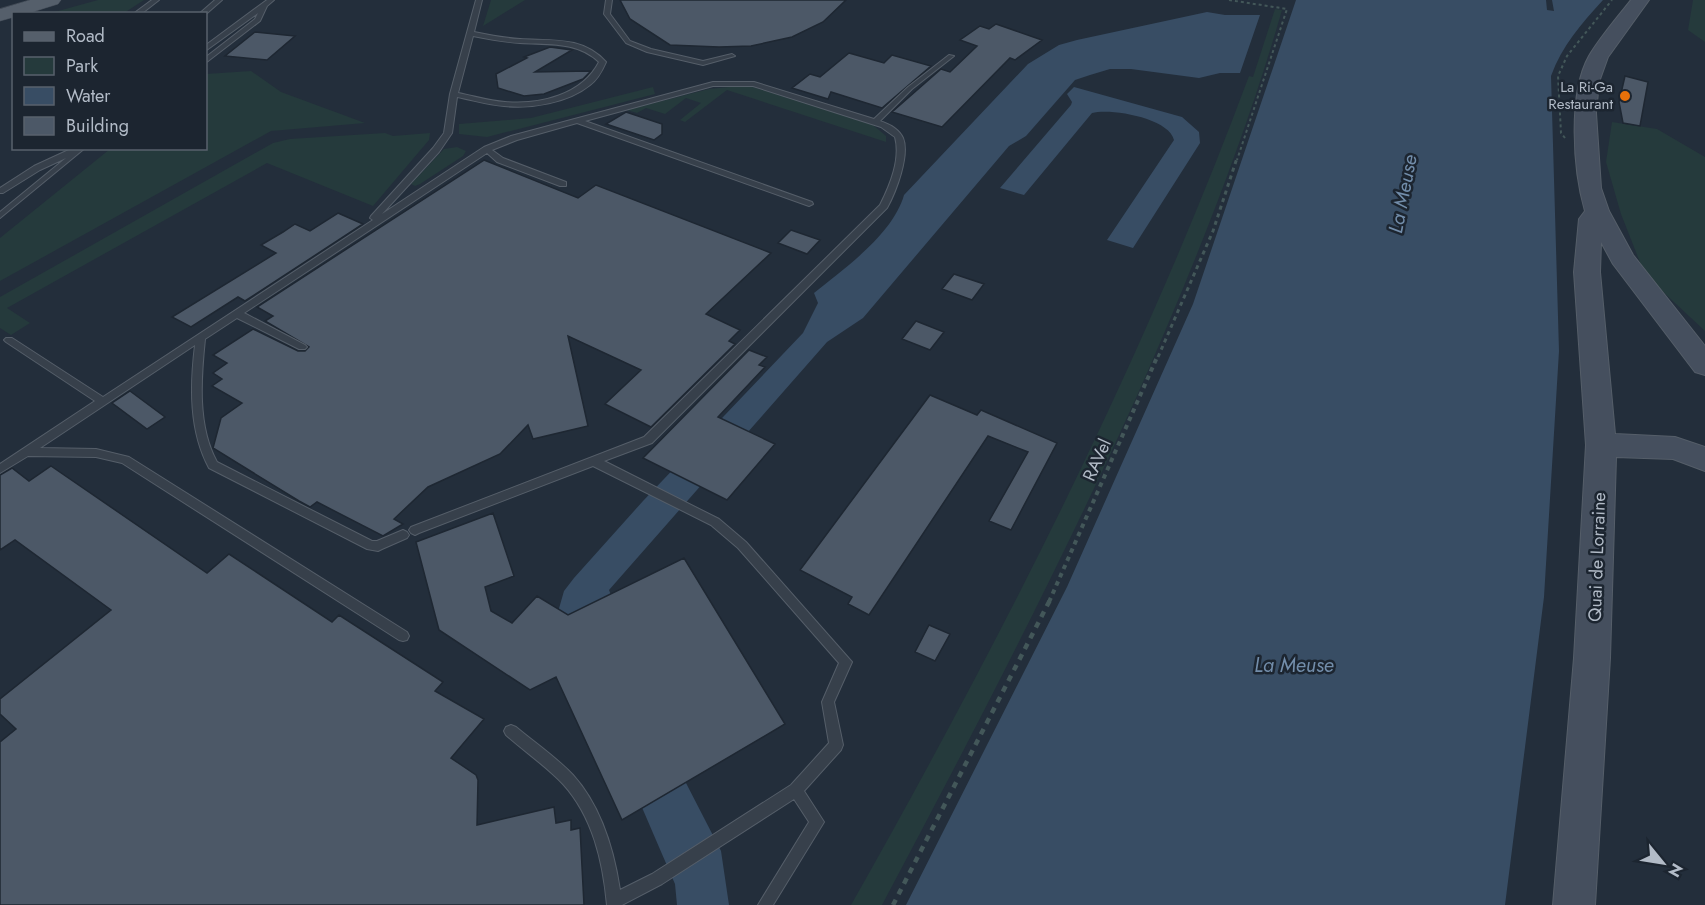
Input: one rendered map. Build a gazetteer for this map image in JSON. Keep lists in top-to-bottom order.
{
  "streets": {
    "main road": ["Quai de Lorraine"],
    "path": ["RAVel"]
  },
  "water": ["La Meuse"],
  "places": ["La Ri-Ga Restaurant"],
  "legend": [
    "Road",
    "Park",
    "Water",
    "Building"
  ],
  "north": "bottom right"
}
